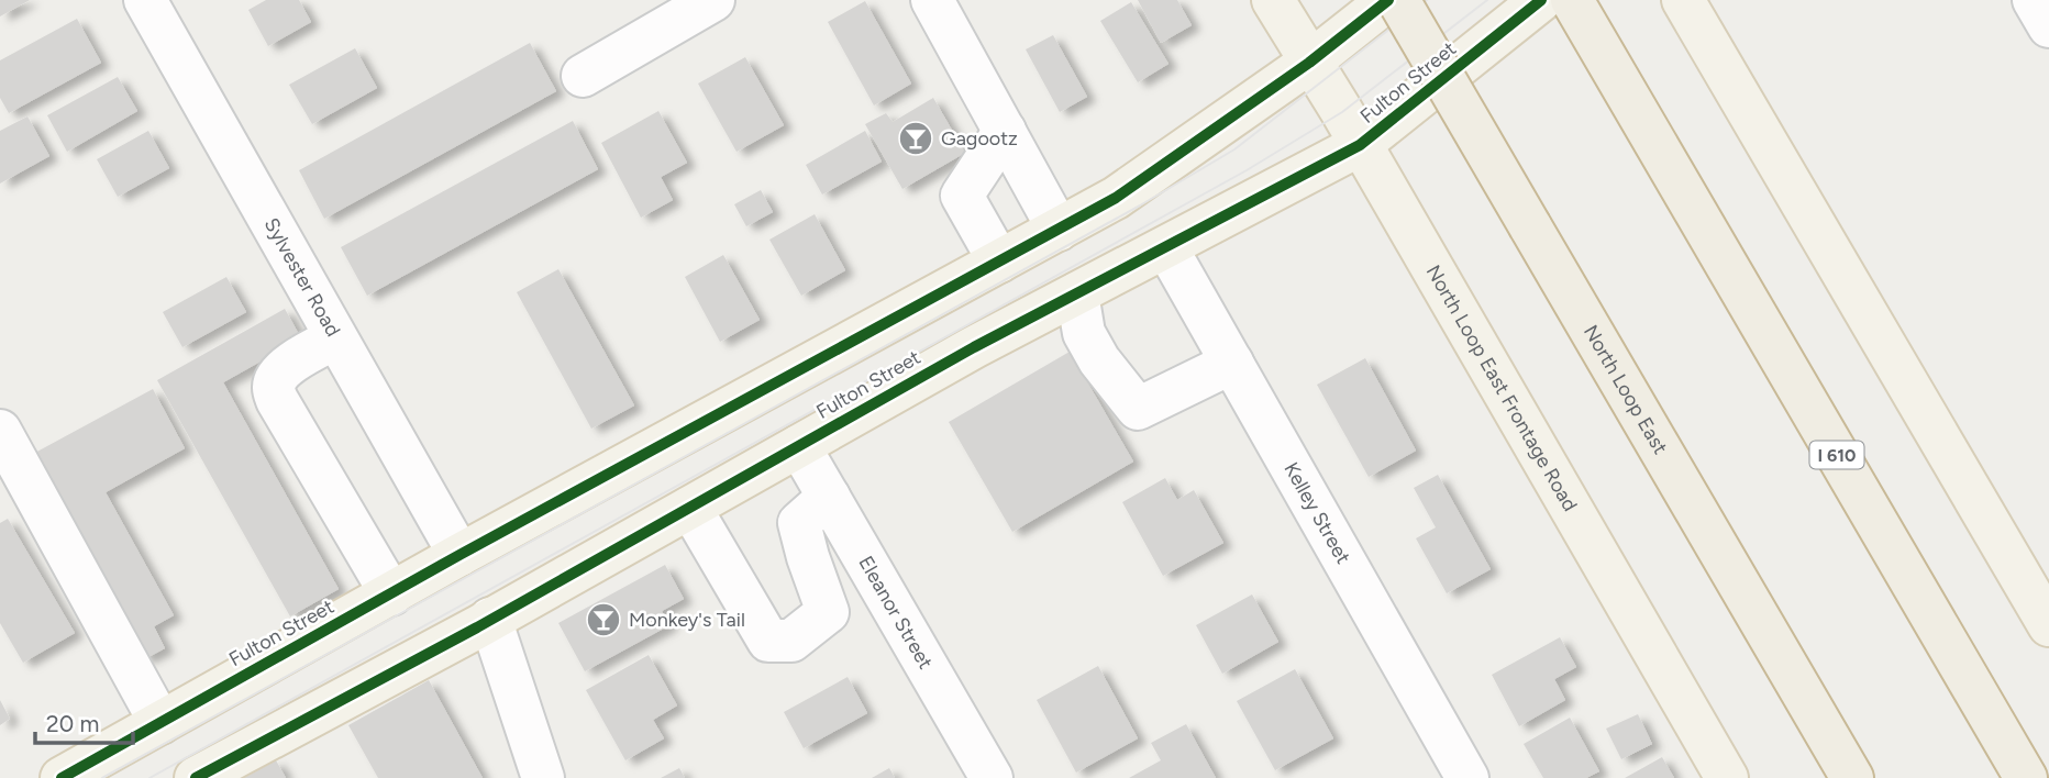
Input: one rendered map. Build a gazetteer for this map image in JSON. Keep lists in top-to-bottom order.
{
  "streets": {
    "highway": ["North Loop East", "I 610"],
    "main road": ["Fulton Street", "North Loop East Frontage Road"],
    "street": ["Sylvester Road", "Kelley Street", "Eleanor Street"]
  },
  "crossings": [
    ["Fulton Street", "Sylvester Road"],
    ["Fulton Street", "North Loop East Frontage Road"],
    ["Fulton Street", "Kelley Street"],
    ["Fulton Street", "Eleanor Street"]
  ],
  "places": {
    "bar": ["Gagootz", "Monkey's Tail"]
  },
  "scale_bar": "20 m"
}
